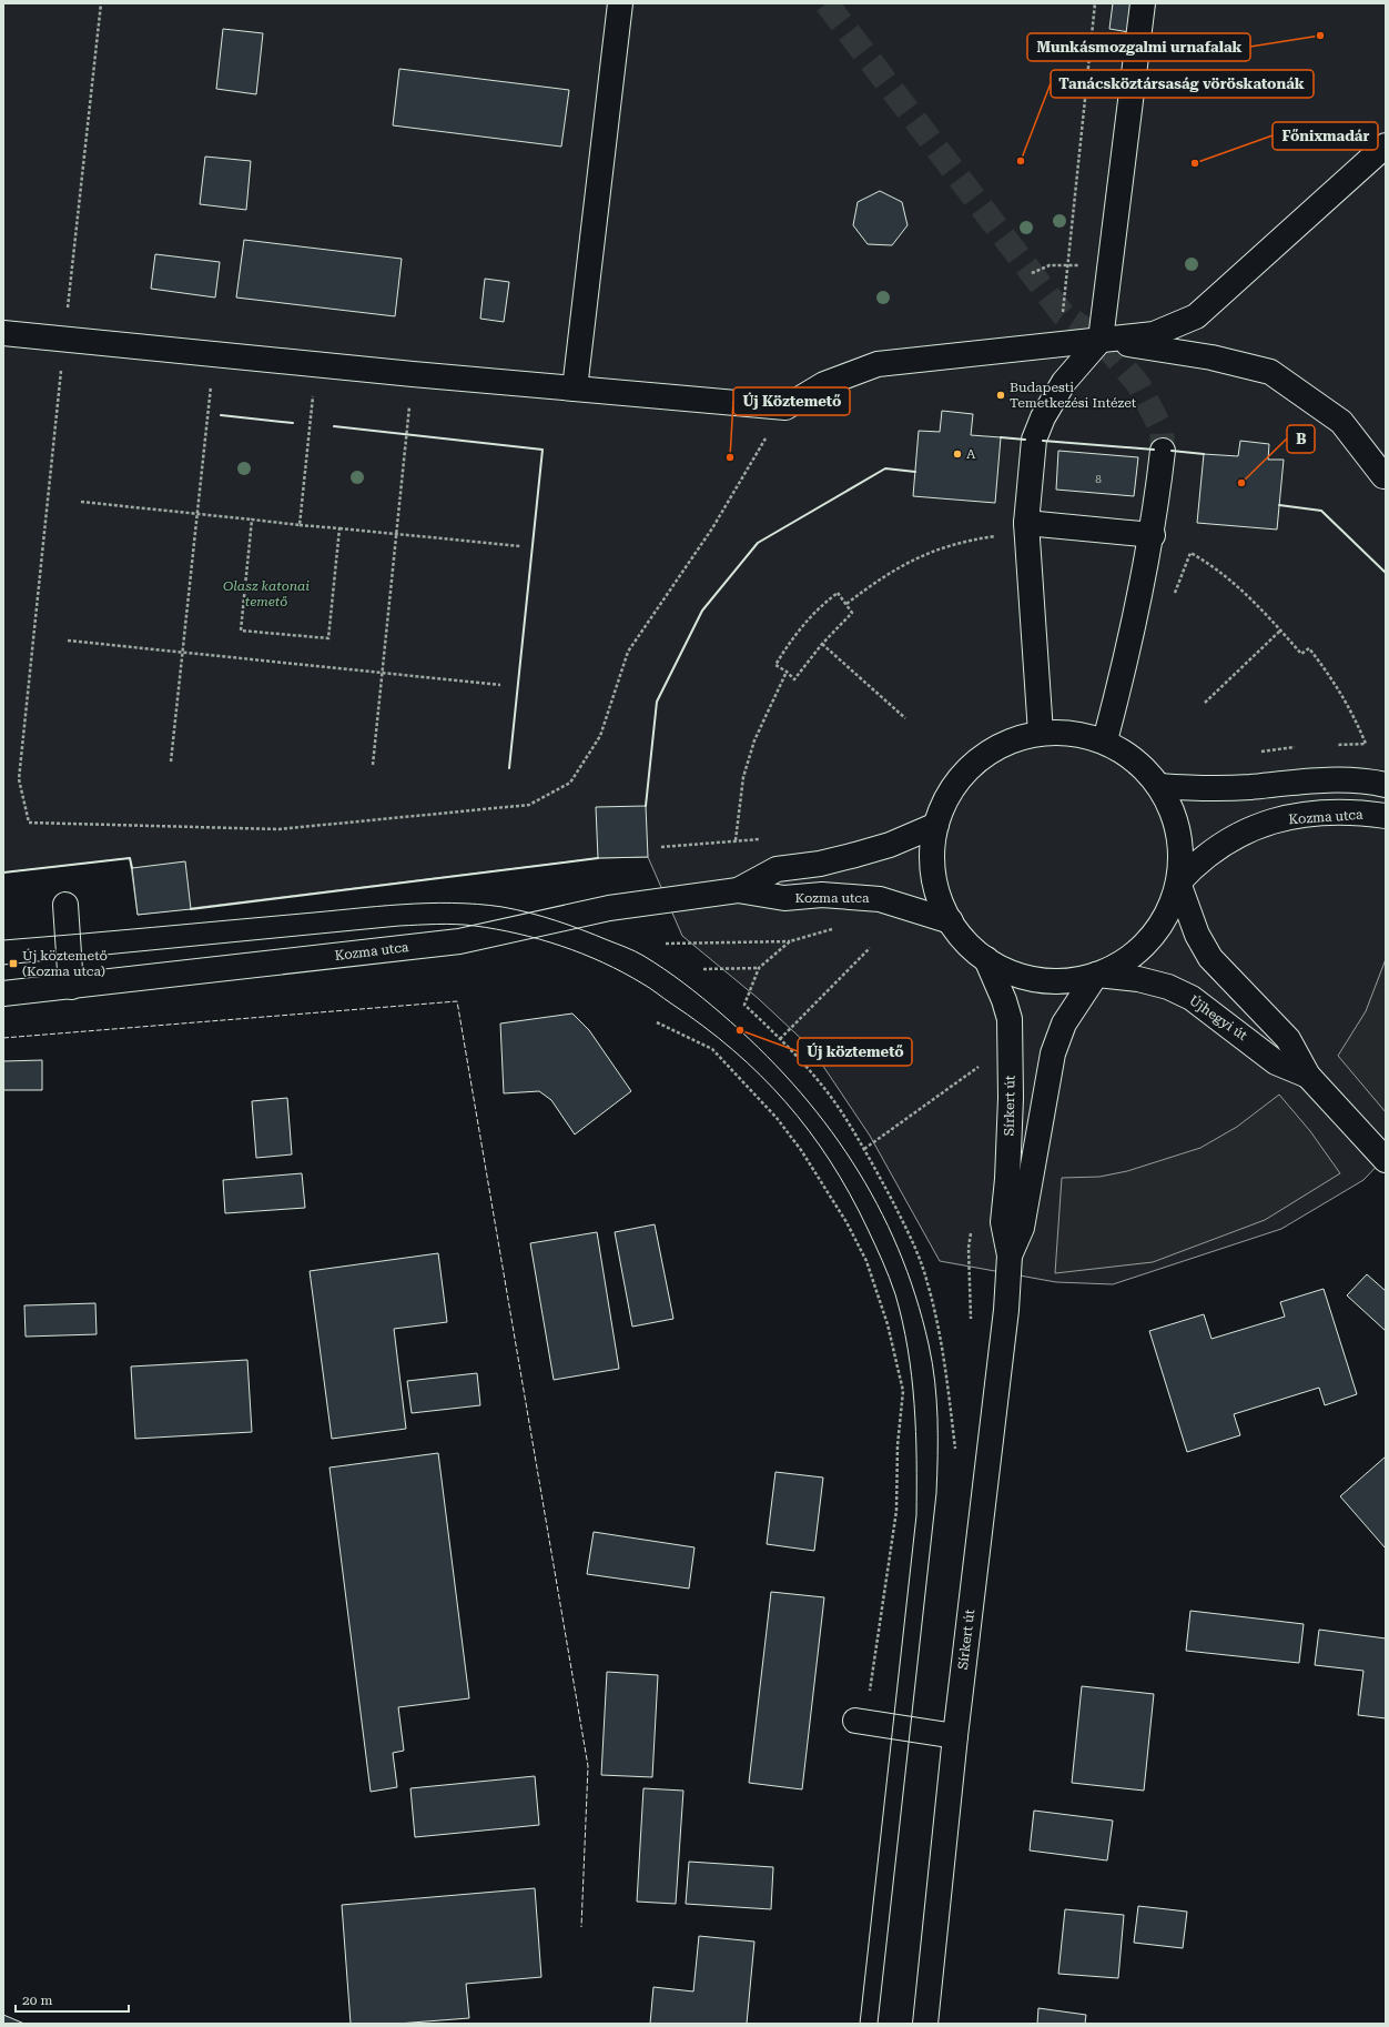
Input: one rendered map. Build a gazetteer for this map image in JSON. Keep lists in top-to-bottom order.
{
  "streets": {
    "street": ["Kozma utca", "Újhegyi út", "Sírkert út"]
  },
  "crossings": [
    ["Kozma utca", "Újhegyi út"],
    ["Kozma utca", "Sírkert út"],
    ["Újhegyi út", "Sírkert út"]
  ],
  "parks": ["Olasz katonai temető"],
  "places": {
    "other": [
      "Munkásmozgalmi urnafalak",
      "Tanácsköztársaság vöröskatonák",
      "Főnixmadár",
      "Budapesti Temetkezési Intézet",
      "A",
      "Új Köztemető",
      "B",
      "Új köztemető"
    ],
    "transit": ["Új köztemető (Kozma utca)"]
  },
  "house_numbers": ["8"],
  "scale_bar": "20 m"
}
